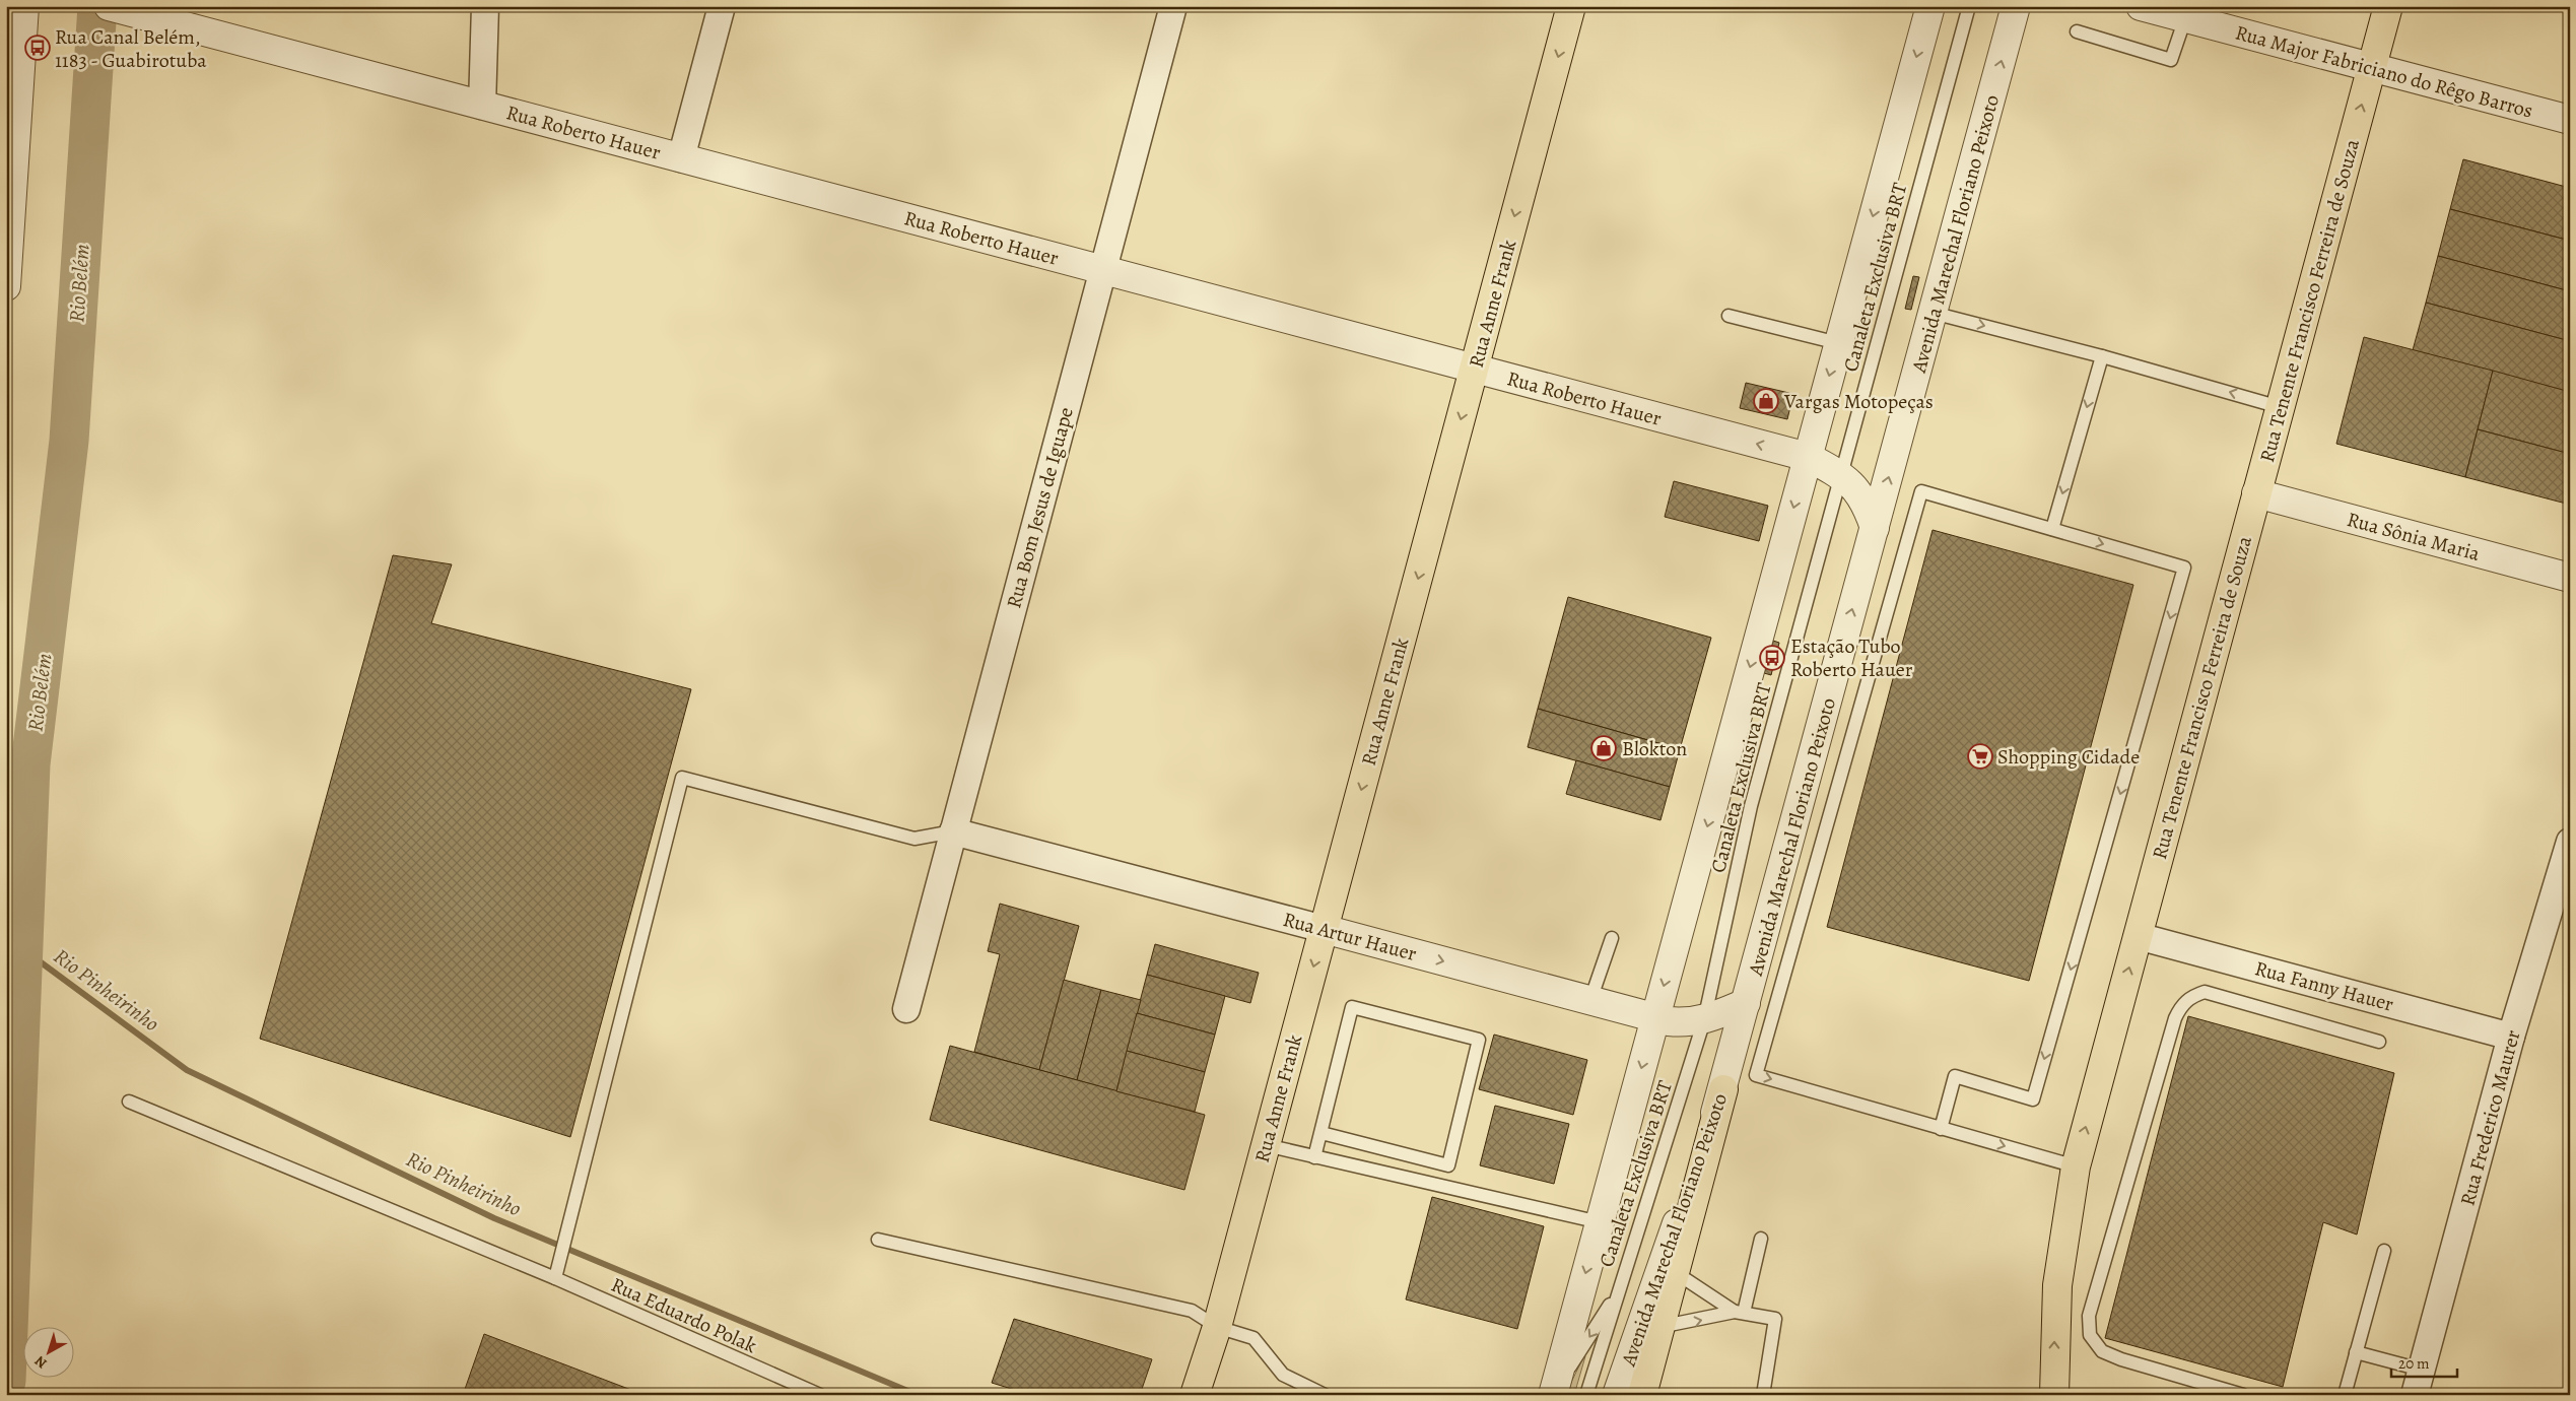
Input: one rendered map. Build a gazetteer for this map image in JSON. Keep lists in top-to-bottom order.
{
  "streets": {
    "main road": ["Rua Tenente Francisco Ferreira de Souza", "Rua Anne Frank"],
    "street": [
      "Rua Major Fabriciano do Rêgo Barros",
      "Rua Roberto Hauer",
      "Avenida Marechal Floriano Peixoto",
      "Rua Bom Jesus de Iguape",
      "Rua Sônia Maria",
      "Rua Artur Hauer",
      "Rua Fanny Hauer",
      "Rua Frederico Maurer"
    ],
    "lane": ["Canaleta Exclusiva BRT", "Rua Eduardo Polak"]
  },
  "crossings": [
    ["Rua Major Fabriciano do Rêgo Barros", "Rua Tenente Francisco Ferreira de Souza"],
    ["Rua Roberto Hauer", "Avenida Marechal Floriano Peixoto"],
    ["Rua Roberto Hauer", "Canaleta Exclusiva BRT"],
    ["Rua Roberto Hauer", "Rua Anne Frank"],
    ["Rua Roberto Hauer", "Rua Bom Jesus de Iguape"],
    ["Avenida Marechal Floriano Peixoto", "Rua Artur Hauer"],
    ["Canaleta Exclusiva BRT", "Rua Artur Hauer"],
    ["Rua Tenente Francisco Ferreira de Souza", "Rua Sônia Maria"],
    ["Rua Tenente Francisco Ferreira de Souza", "Rua Fanny Hauer"],
    ["Rua Anne Frank", "Rua Artur Hauer"],
    ["Rua Bom Jesus de Iguape", "Rua Artur Hauer"],
    ["Rua Fanny Hauer", "Rua Frederico Maurer"]
  ],
  "one_way": ["Rua Tenente Francisco Ferreira de Souza", "Rua Anne Frank"],
  "water": ["Rio Belém", "Rio Pinheirinho"],
  "places": {
    "bus stop": ["Rua Canal Belém, 1183 - Guabirotuba", "Estação Tubo Roberto Hauer"],
    "shop": ["Vargas Motopeças", "Blokton"],
    "supermarket": ["Shopping Cidade"]
  },
  "scale_bar": "20 m",
  "north": "bottom left"
}
